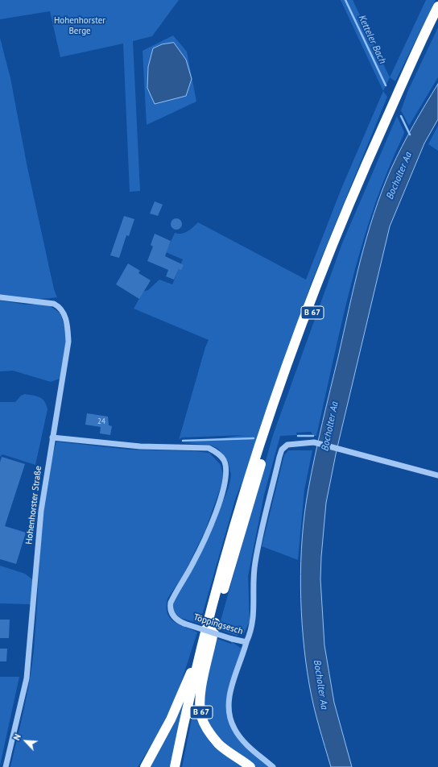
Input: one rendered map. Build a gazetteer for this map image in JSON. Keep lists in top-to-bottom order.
{
  "streets": {
    "highway": ["B 67"],
    "street": ["Hohenhorster Straße", "Töppingsesch"]
  },
  "crossings": [
    ["Hohenhorster Straße", "Töppingsesch"]
  ],
  "water": ["Ketteler Bach", "Bocholter Aa"],
  "parks": ["Hohenhorster Berge"],
  "house_numbers": ["24"],
  "north": "top left"
}
